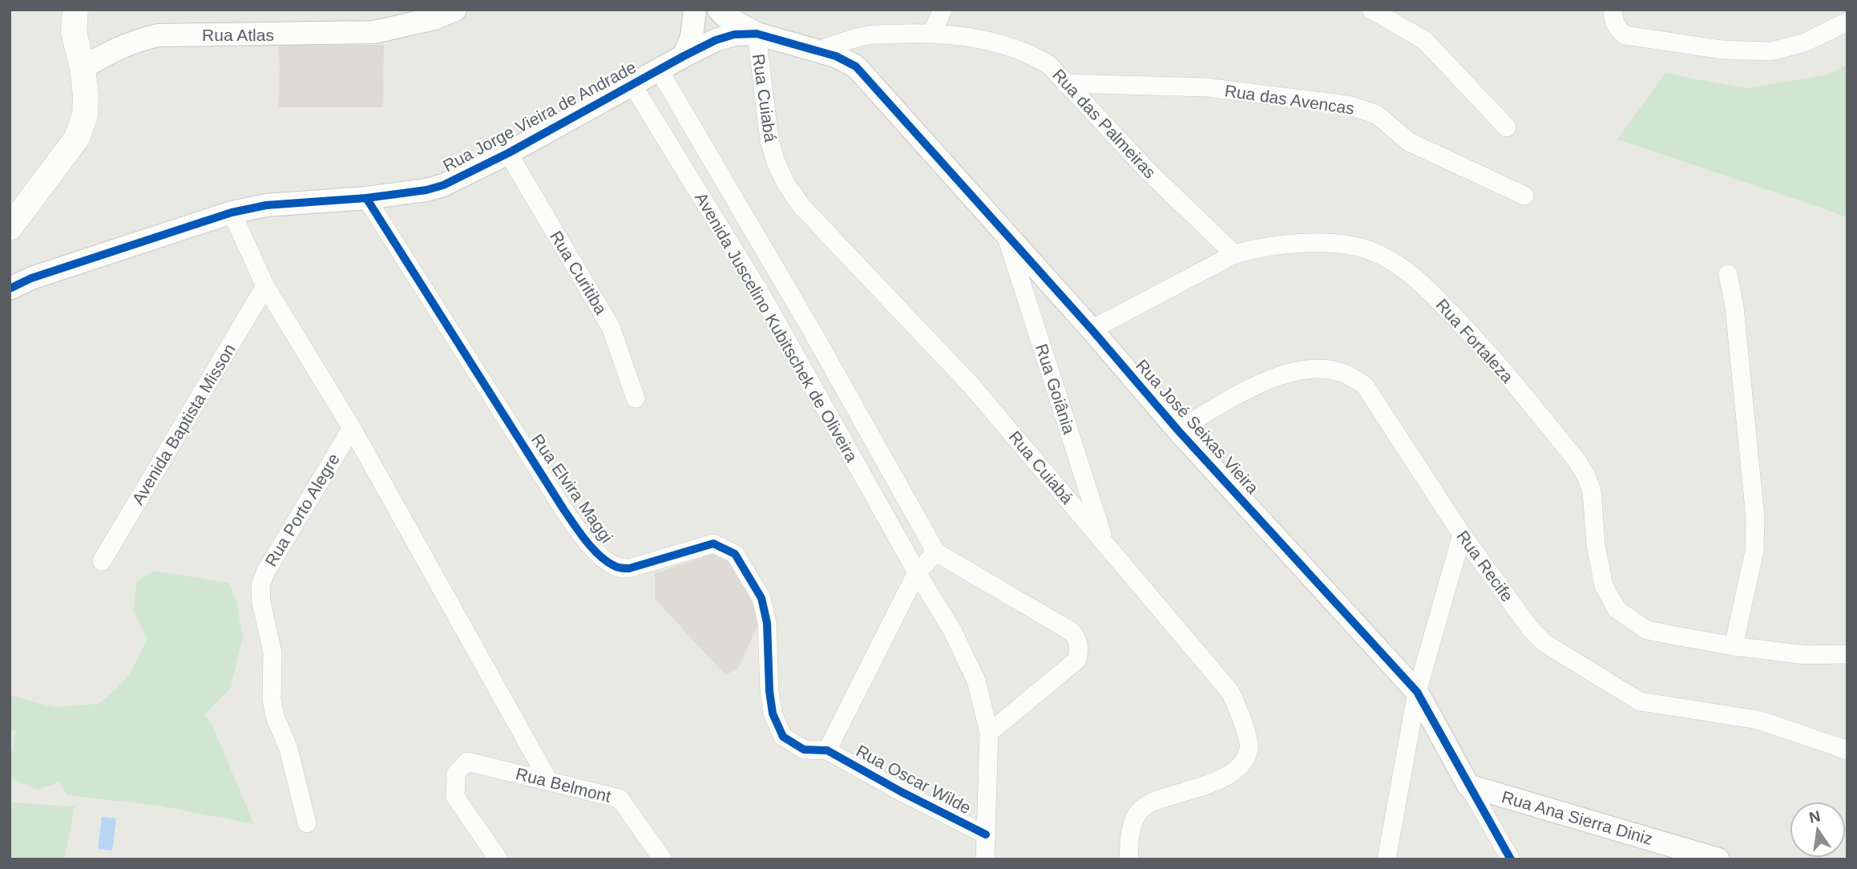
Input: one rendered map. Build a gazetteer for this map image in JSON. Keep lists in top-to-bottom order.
{
  "streets": {
    "street": [
      "Rua Atlas",
      "Rua Cuiabá",
      "Rua das Avencas",
      "Rua Jorge Vieira de Andrade",
      "Rua das Palmeiras",
      "Rua Curitiba",
      "Avenida Juscelino Kubitschek de Oliveira",
      "Rua Fortaleza",
      "Rua Goiânia",
      "Avenida Baptista Misson",
      "Rua José Seixas Vieira",
      "Rua Elvira Maggi",
      "Rua Porto Alegre",
      "Rua Recife",
      "Rua Oscar Wilde",
      "Rua Belmont",
      "Rua Ana Sierra Diniz"
    ]
  },
  "crossings": [
    ["Rua Cuiabá", "Rua Jorge Vieira de Andrade"],
    ["Rua Cuiabá", "Rua Goiânia"],
    ["Rua das Avencas", "Rua das Palmeiras"],
    ["Rua Jorge Vieira de Andrade", "Rua das Palmeiras"],
    ["Rua Jorge Vieira de Andrade", "Rua Curitiba"],
    ["Rua Jorge Vieira de Andrade", "Avenida Juscelino Kubitschek de Oliveira"],
    ["Rua Jorge Vieira de Andrade", "Rua José Seixas Vieira"],
    ["Rua Jorge Vieira de Andrade", "Rua Elvira Maggi"],
    ["Rua das Palmeiras", "Rua Fortaleza"],
    ["Rua das Palmeiras", "Rua José Seixas Vieira"],
    ["Avenida Juscelino Kubitschek de Oliveira", "Rua Oscar Wilde"],
    ["Rua Fortaleza", "Rua José Seixas Vieira"],
    ["Rua Goiânia", "Rua José Seixas Vieira"],
    ["Rua José Seixas Vieira", "Rua Recife"],
    ["Rua José Seixas Vieira", "Rua Ana Sierra Diniz"],
    ["Rua Elvira Maggi", "Rua Oscar Wilde"]
  ],
  "north": "top"
}
